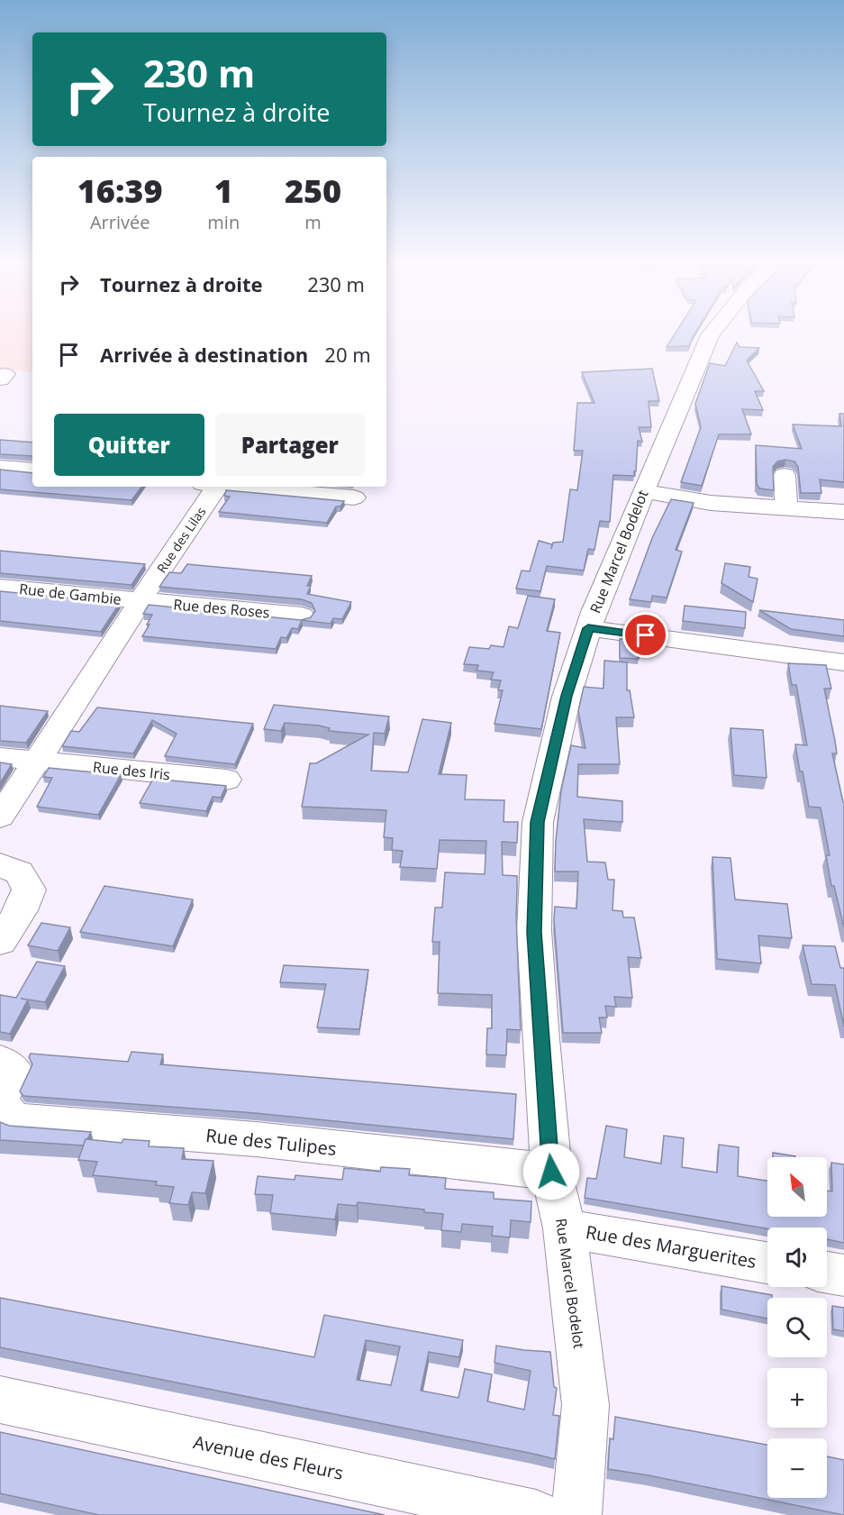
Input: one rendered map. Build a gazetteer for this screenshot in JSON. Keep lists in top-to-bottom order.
{
  "streets": {
    "street": [
      "Rue des Lilas",
      "Rue Marcel Bodelot",
      "Rue de Gambie",
      "Rue des Roses",
      "Rue des Iris",
      "Rue des Tulipes",
      "Rue des Marguerites",
      "Avenue des Fleurs"
    ]
  },
  "crossings": [
    ["Rue des Lilas", "Rue de Gambie"],
    ["Rue des Lilas", "Rue des Roses"],
    ["Rue des Lilas", "Rue des Iris"],
    ["Rue Marcel Bodelot", "Rue des Tulipes"],
    ["Rue Marcel Bodelot", "Rue des Marguerites"],
    ["Rue de Gambie", "Rue des Roses"]
  ],
  "north": "top left",
  "page": {
    "turn": ["230 m", "Tournez à droite"],
    "eta": [
      "16:39",
      "Arrivée",
      "1",
      "min",
      "250",
      "m"
    ],
    "list": [
      {
        "name": "Tournez à droite",
        "value": "230 m"
      },
      {
        "name": "Arrivée à destination",
        "value": "20 m"
      }
    ],
    "buttons": ["Quitter", "Partager"],
    "map_buttons": ["+", "−"]
  }
}
